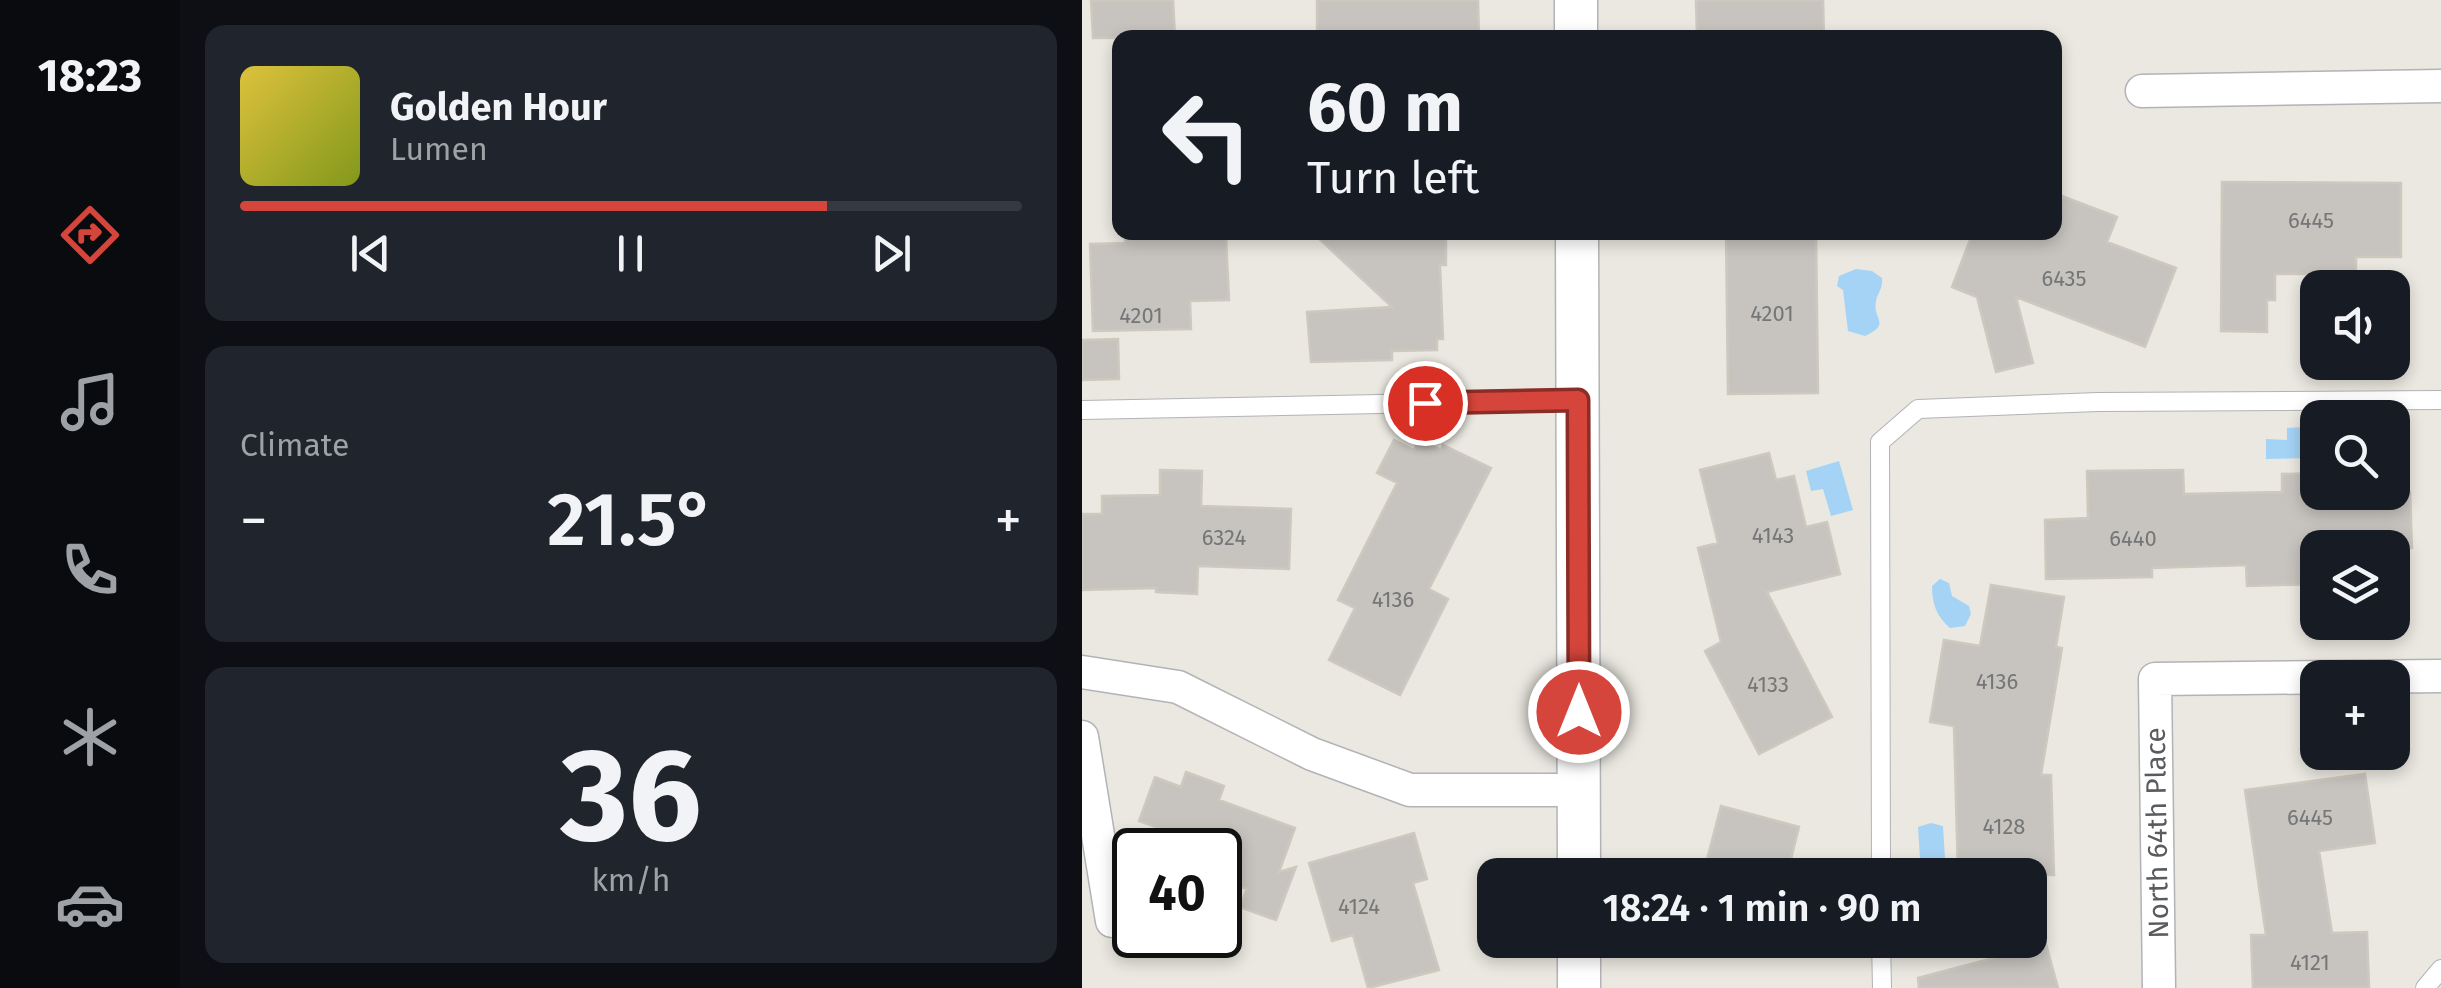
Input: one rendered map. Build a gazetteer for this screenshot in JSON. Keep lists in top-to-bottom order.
{
  "streets": {
    "street": ["North 64th Place"]
  },
  "house_numbers": [
    "6445",
    "6435",
    "4201",
    "4201",
    "4143",
    "6324",
    "6440",
    "4136",
    "4136",
    "4133",
    "6445",
    "4128",
    "4124",
    "4121"
  ],
  "page": {
    "tabs": "18:23",
    "turn": ["60 m", "Turn left"],
    "song": ["Golden Hour", "Lumen"],
    "map_buttons": "+",
    "tile": [
      "Climate",
      ["36", "km/h"]
    ],
    "heat": ["−", "21.5°", "+"],
    "limit": "40",
    "trip": "18:24 · 1 min · 90 m"
  }
}
